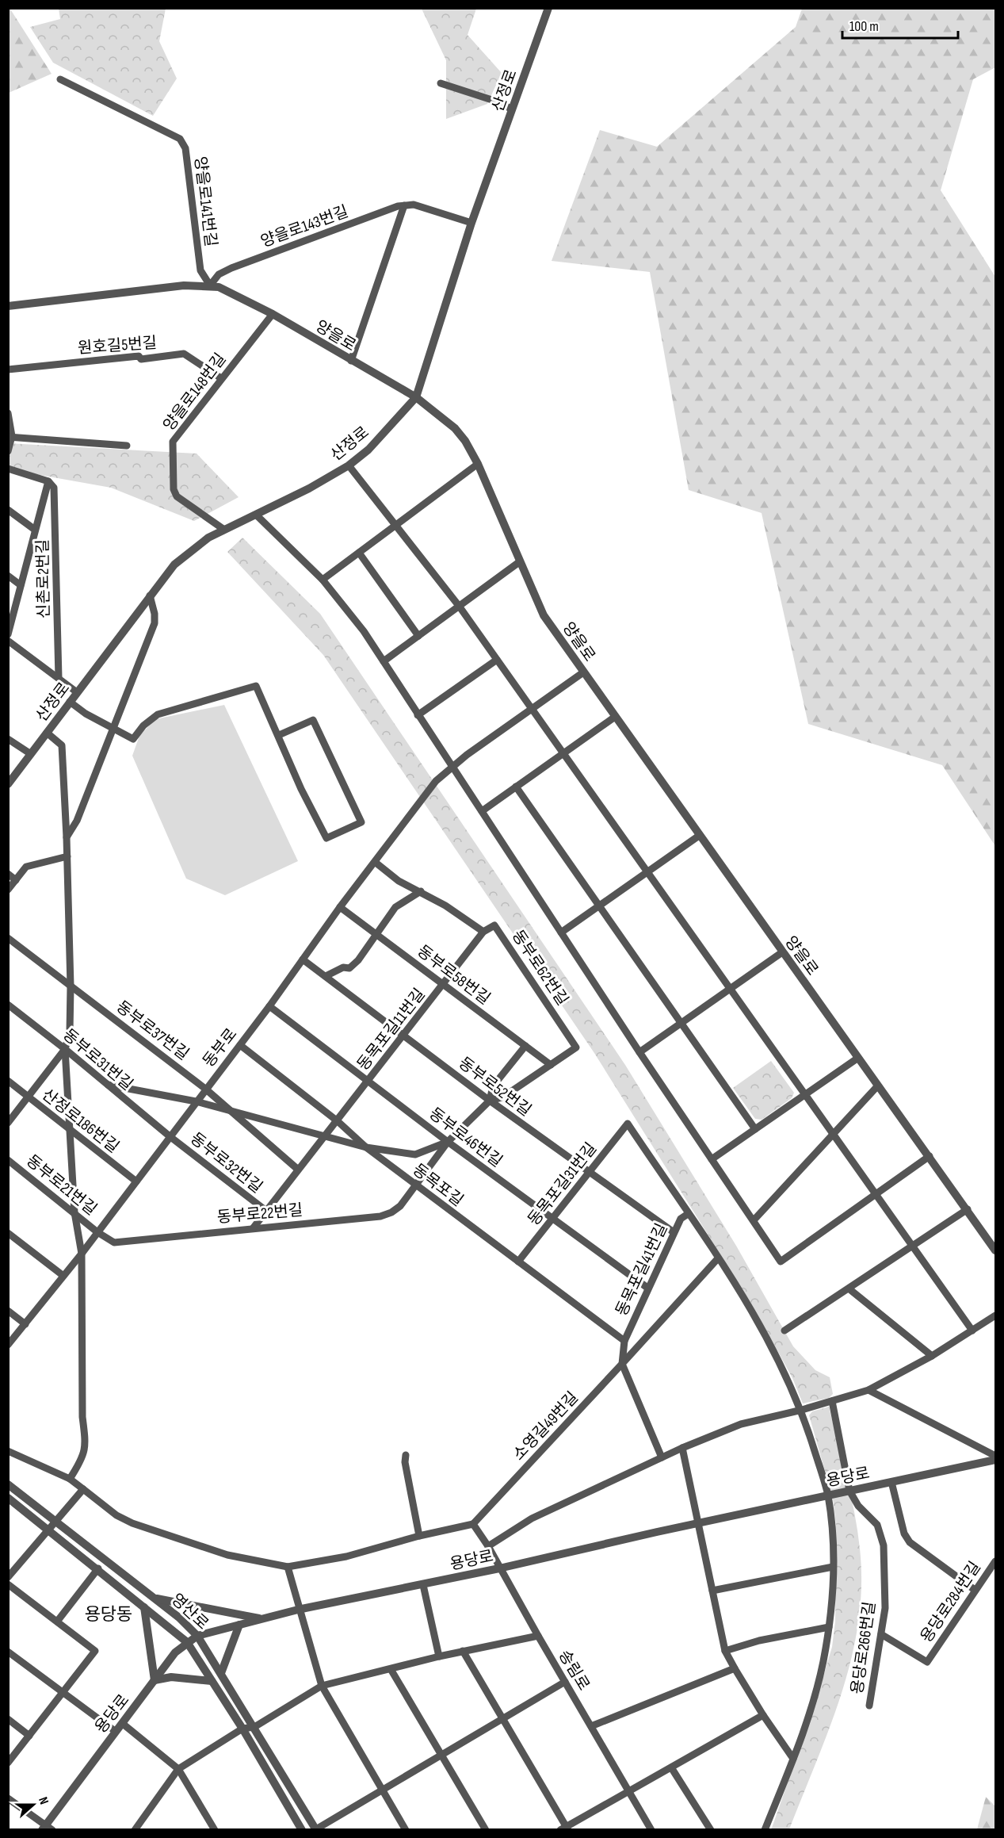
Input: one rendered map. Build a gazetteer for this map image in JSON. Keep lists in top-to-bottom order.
{
  "streets": {
    "street": [
      "산정로",
      "양을로141번길",
      "양을로143번길",
      "양을로",
      "원호길5번길",
      "양을로148번길",
      "신촌로2번길",
      "동부로62번길",
      "동부로58번길",
      "동목포길11번길",
      "동부로37번길",
      "동부로",
      "동부로31번길",
      "동부로52번길",
      "산정로186번길",
      "동부로46번길",
      "동부로32번길",
      "동목포길31번길",
      "동부로21번길",
      "동목포길",
      "동부로22번길",
      "동목포길41번길",
      "소영길49번길",
      "용당로",
      "용당로284번길",
      "영산로",
      "용당로266번길",
      "송림로"
    ]
  },
  "crossings": [
    ["산정로", "양을로143번길"],
    ["산정로", "양을로"],
    ["산정로", "양을로148번길"],
    ["양을로141번길", "양을로143번길"],
    ["양을로141번길", "양을로"],
    ["양을로143번길", "양을로"],
    ["양을로", "양을로148번길"],
    ["양을로", "동부로"],
    ["원호길5번길", "양을로148번길"],
    ["동부로62번길", "동부로58번길"],
    ["동부로62번길", "동목포길11번길"],
    ["동부로62번길", "동부로"],
    ["동부로58번길", "동목포길11번길"],
    ["동부로58번길", "동부로"],
    ["동목포길11번길", "동부로37번길"],
    ["동목포길11번길", "동부로52번길"],
    ["동목포길11번길", "동부로46번길"],
    ["동목포길11번길", "동부로32번길"],
    ["동목포길11번길", "동목포길"],
    ["동목포길11번길", "동부로22번길"],
    ["동부로37번길", "동부로"],
    ["동부로", "동부로31번길"],
    ["동부로", "동부로52번길"],
    ["동부로", "산정로186번길"],
    ["동부로", "동부로46번길"],
    ["동부로", "동부로32번길"],
    ["동부로", "동부로21번길"],
    ["동부로", "동목포길"],
    ["동부로", "동부로22번길"],
    ["동부로31번길", "동부로32번길"],
    ["동부로52번길", "동목포길31번길"],
    ["동부로52번길", "동목포길41번길"],
    ["동부로46번길", "동목포길31번길"],
    ["동부로46번길", "동부로22번길"],
    ["동부로46번길", "동목포길41번길"],
    ["동목포길31번길", "동목포길"],
    ["동목포길31번길", "동목포길41번길"],
    ["동부로21번길", "동부로22번길"],
    ["동목포길", "동부로22번길"],
    ["동목포길", "동목포길41번길"],
    ["소영길49번길", "송림로"],
    ["용당로", "영산로"],
    ["용당로", "용당로266번길"],
    ["용당로", "송림로"],
    ["용당로284번길", "용당로266번길"]
  ],
  "districts": ["용당동"],
  "scale_bar": "100 m",
  "north": "right"
}
